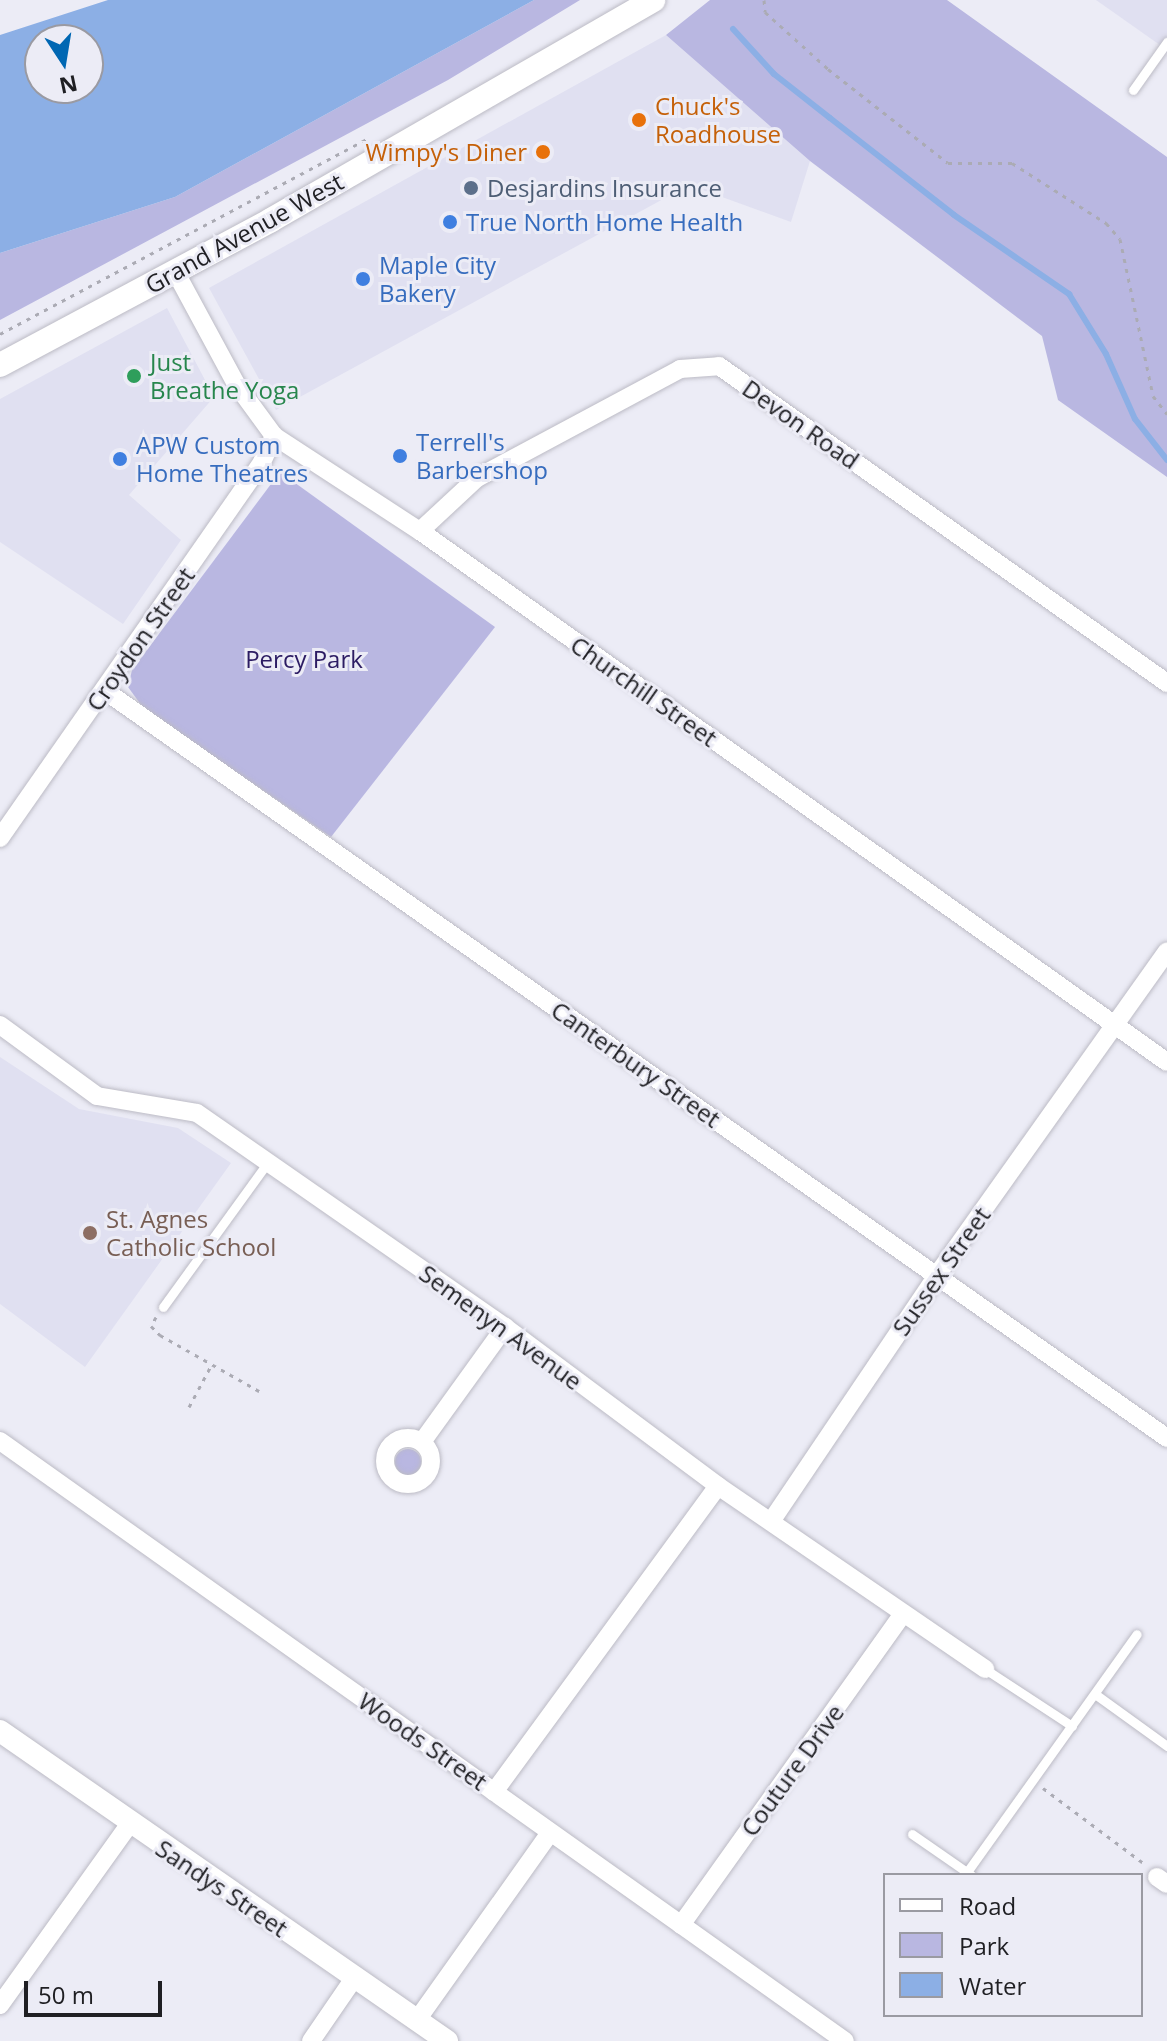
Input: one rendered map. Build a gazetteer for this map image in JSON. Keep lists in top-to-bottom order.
{
  "streets": {
    "main road": ["Grand Avenue West"],
    "street": [
      "Devon Road",
      "Croydon Street",
      "Churchill Street",
      "Canterbury Street",
      "Sussex Street",
      "Semenyn Avenue",
      "Woods Street",
      "Couture Drive",
      "Sandys Street"
    ]
  },
  "crossings": [
    ["Grand Avenue West", "Churchill Street"],
    ["Devon Road", "Churchill Street"],
    ["Croydon Street", "Churchill Street"],
    ["Croydon Street", "Canterbury Street"],
    ["Churchill Street", "Sussex Street"],
    ["Canterbury Street", "Sussex Street"],
    ["Sussex Street", "Semenyn Avenue"],
    ["Semenyn Avenue", "Couture Drive"],
    ["Woods Street", "Couture Drive"]
  ],
  "parks": ["Percy Park"],
  "places": [
    "Chuck's Roadhouse",
    "Wimpy's Diner",
    "Desjardins Insurance",
    "True North Home Health",
    "Maple City Bakery",
    "Just Breathe Yoga",
    "Terrell's Barbershop",
    "APW Custom Home Theatres",
    "St. Agnes Catholic School"
  ],
  "legend": ["Road", "Park", "Water"],
  "scale_bar": "50 m",
  "north": "bottom"
}
